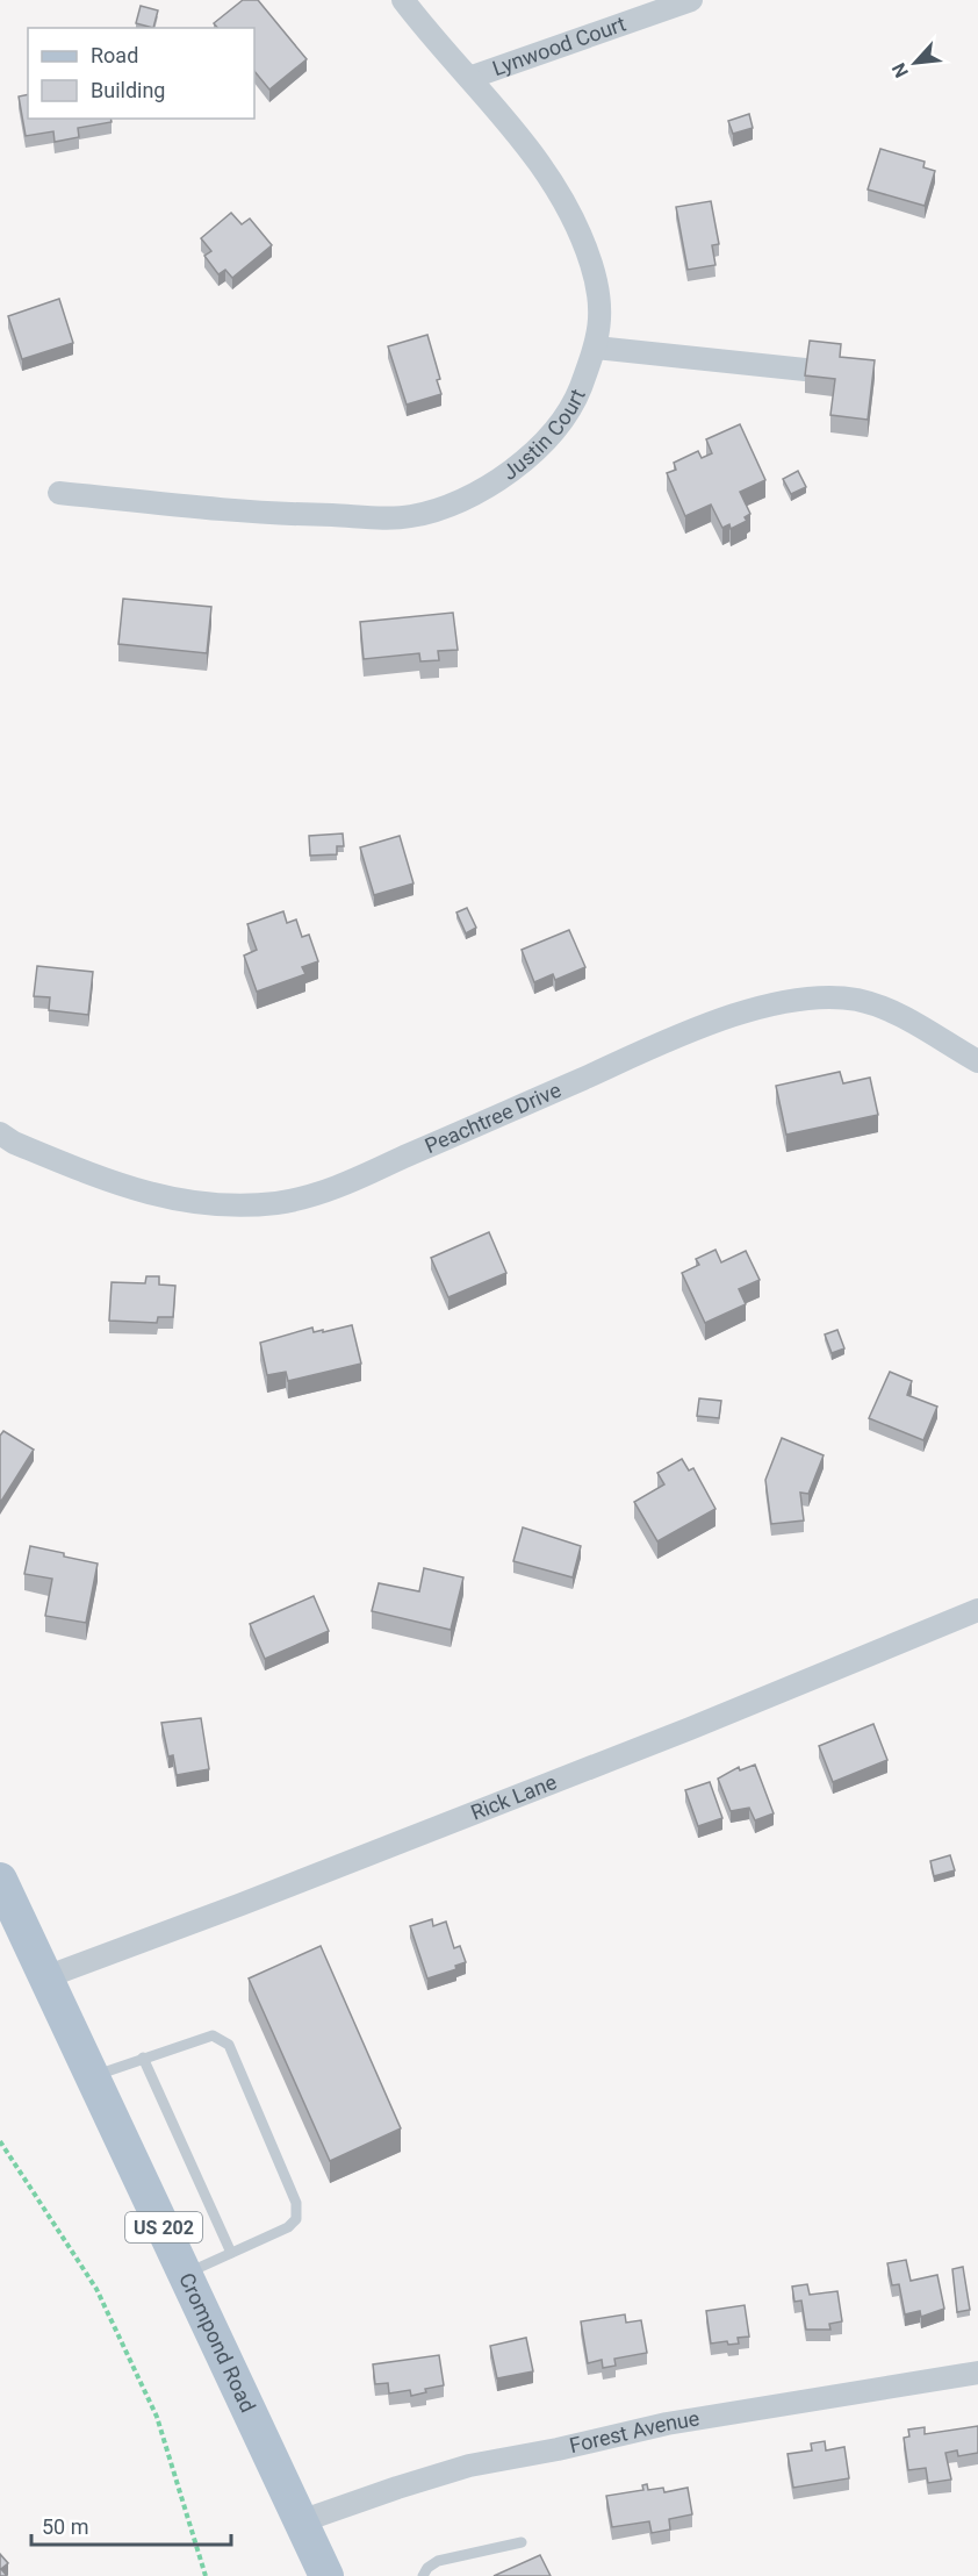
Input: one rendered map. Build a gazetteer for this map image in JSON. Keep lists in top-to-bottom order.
{
  "streets": {
    "main road": ["US 202", "Crompond Road"],
    "street": [
      "Lynwood Court",
      "Justin Court",
      "Peachtree Drive",
      "Rick Lane",
      "Forest Avenue"
    ]
  },
  "crossings": [
    ["Lynwood Court", "Justin Court"],
    ["Rick Lane", "Crompond Road"],
    ["Crompond Road", "Forest Avenue"]
  ],
  "legend": ["Road", "Building"],
  "scale_bar": "50 m",
  "north": "bottom left"
}
